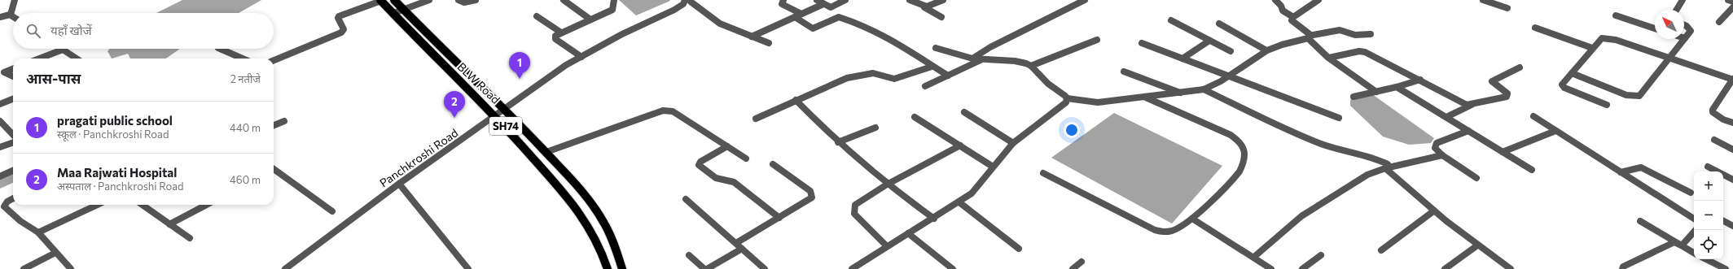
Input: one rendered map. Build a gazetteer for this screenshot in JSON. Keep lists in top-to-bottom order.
{
  "streets": {
    "main road": ["BLW Road", "SH74"],
    "street": ["Panchkroshi Road"]
  },
  "crossings": [
    ["BLW Road", "Panchkroshi Road"],
    ["SH74", "Panchkroshi Road"]
  ],
  "north": "top left",
  "page": {
    "search": "यहाँ खोजें",
    "pins": ["1", "2"],
    "heading": ["आस-पास", "2 नतीजे"],
    "list": [
      {
        "mark": "1",
        "name": "pragati public school",
        "note": "स्कूल · Panchkroshi Road",
        "value": "440 m"
      },
      {
        "mark": "2",
        "name": "Maa Rajwati Hospital",
        "note": "अस्पताल · Panchkroshi Road",
        "value": "460 m"
      }
    ],
    "map_buttons": ["+", "−"]
  }
}
